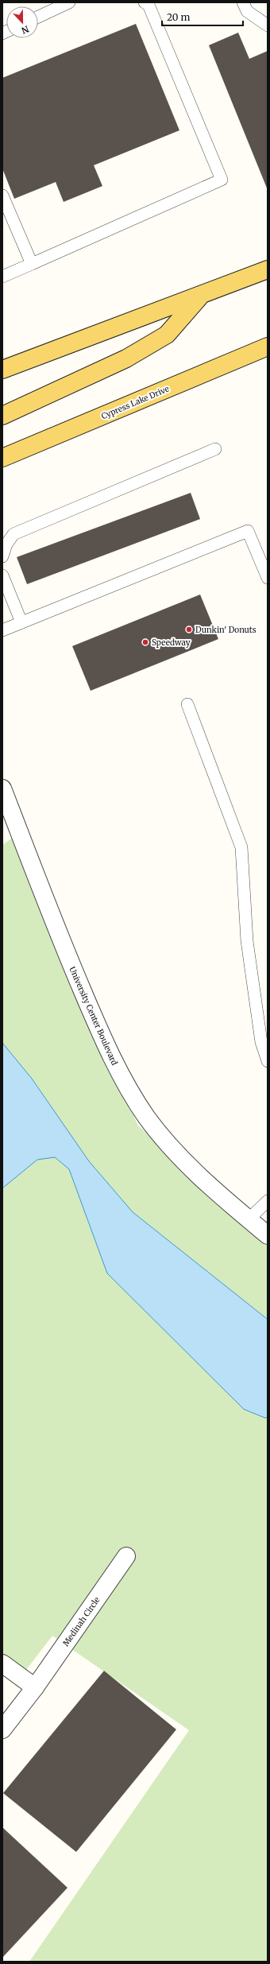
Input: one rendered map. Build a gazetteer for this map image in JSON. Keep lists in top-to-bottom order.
{
  "streets": {
    "main road": ["Cypress Lake Drive"],
    "street": ["University Center Boulevard", "Medinah Circle"]
  },
  "places": ["Dunkin' Donuts", "Speedway"],
  "scale_bar": "20 m",
  "north": "bottom"
}
